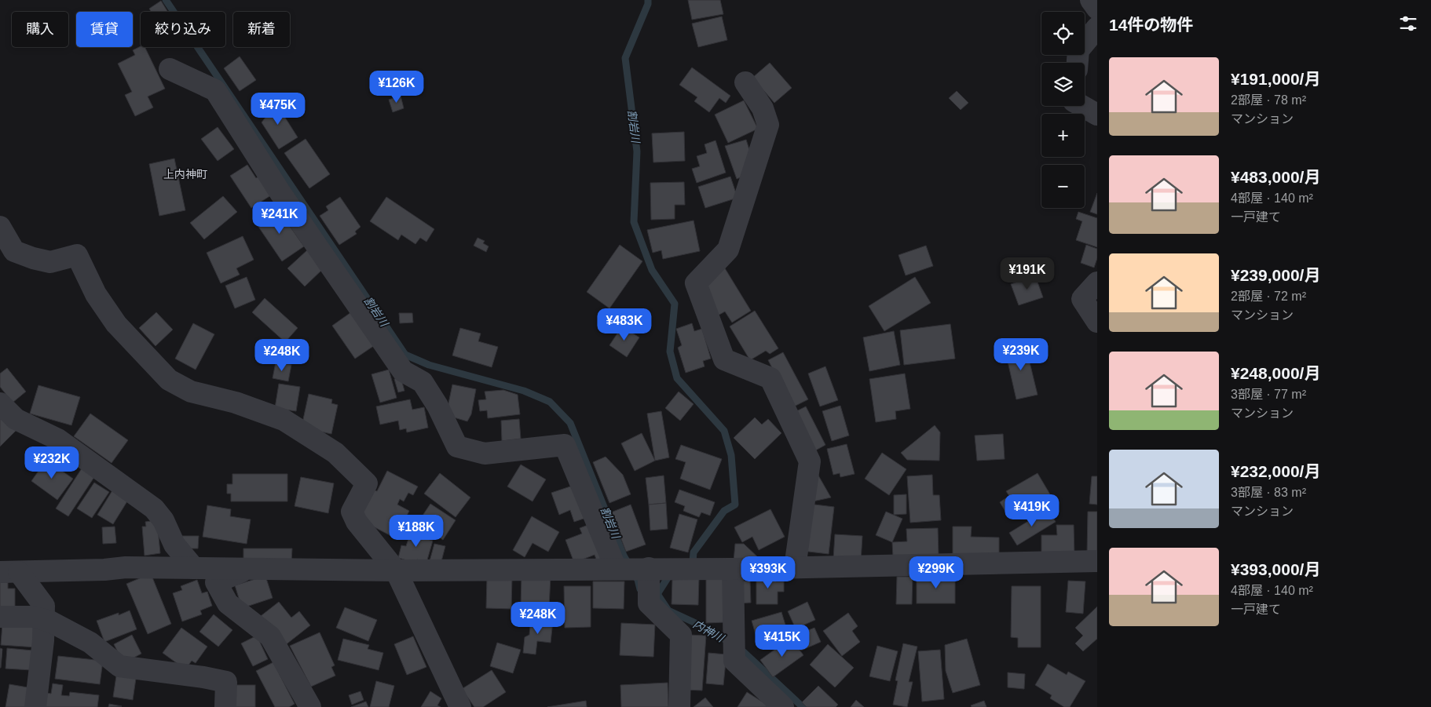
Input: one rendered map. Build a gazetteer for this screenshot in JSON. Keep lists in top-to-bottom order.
{
  "districts": ["上内神町"],
  "water": ["割岩川", "内神川"],
  "page": {
    "heading": "14件の物件",
    "map_buttons": ["+", "−"],
    "chip": [
      "購入",
      "賃貸",
      "絞り込み",
      "新着"
    ],
    "list": [
      {
        "name": "¥191,000/月",
        "note": "2部屋 · 78 m² · マンション"
      },
      {
        "name": "¥483,000/月",
        "note": "4部屋 · 140 m² · 一戸建て"
      },
      {
        "name": "¥239,000/月",
        "note": "2部屋 · 72 m² · マンション"
      },
      {
        "name": "¥248,000/月",
        "note": "3部屋 · 77 m² · マンション"
      },
      {
        "name": "¥232,000/月",
        "note": "3部屋 · 83 m² · マンション"
      },
      {
        "name": "¥393,000/月",
        "note": "4部屋 · 140 m² · 一戸建て"
      }
    ],
    "price": [
      "¥126K",
      "¥475K",
      "¥241K",
      "¥191K",
      "¥483K",
      "¥239K",
      "¥248K",
      "¥232K",
      "¥419K",
      "¥188K",
      "¥393K",
      "¥299K",
      "¥248K",
      "¥415K"
    ]
  }
}
